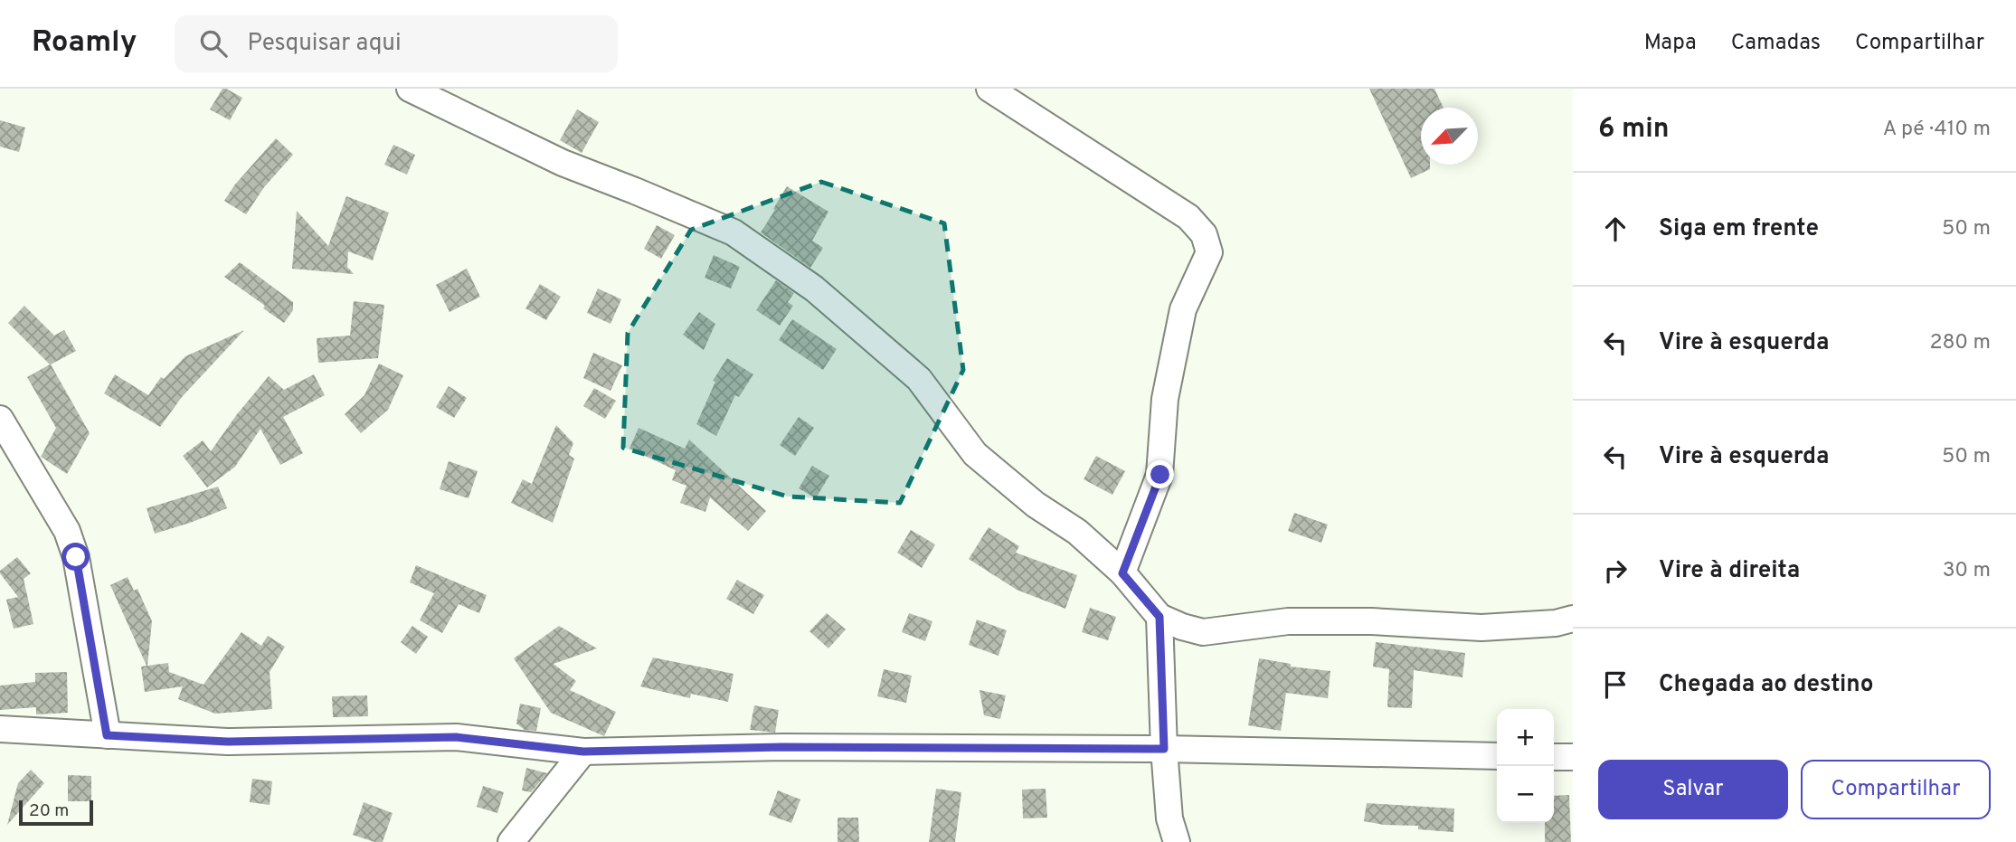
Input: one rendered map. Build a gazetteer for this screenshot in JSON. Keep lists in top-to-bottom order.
{
  "scale_bar": "20 m",
  "north": "bottom left",
  "page": {
    "header": "Roamly",
    "search": "Pesquisar aqui",
    "nav": ["Mapa", "Camadas", "Compartilhar"],
    "heading": ["6 min", "A pé · 410 m"],
    "list": [
      ["Siga em frente", "50 m"],
      ["Vire à esquerda", "280 m"],
      ["Vire à esquerda", "50 m"],
      ["Vire à direita", "30 m"],
      "Chegada ao destino"
    ],
    "map_buttons": ["+", "−"],
    "buttons": ["Salvar", "Compartilhar"],
    "scale": "20 m"
  }
}
